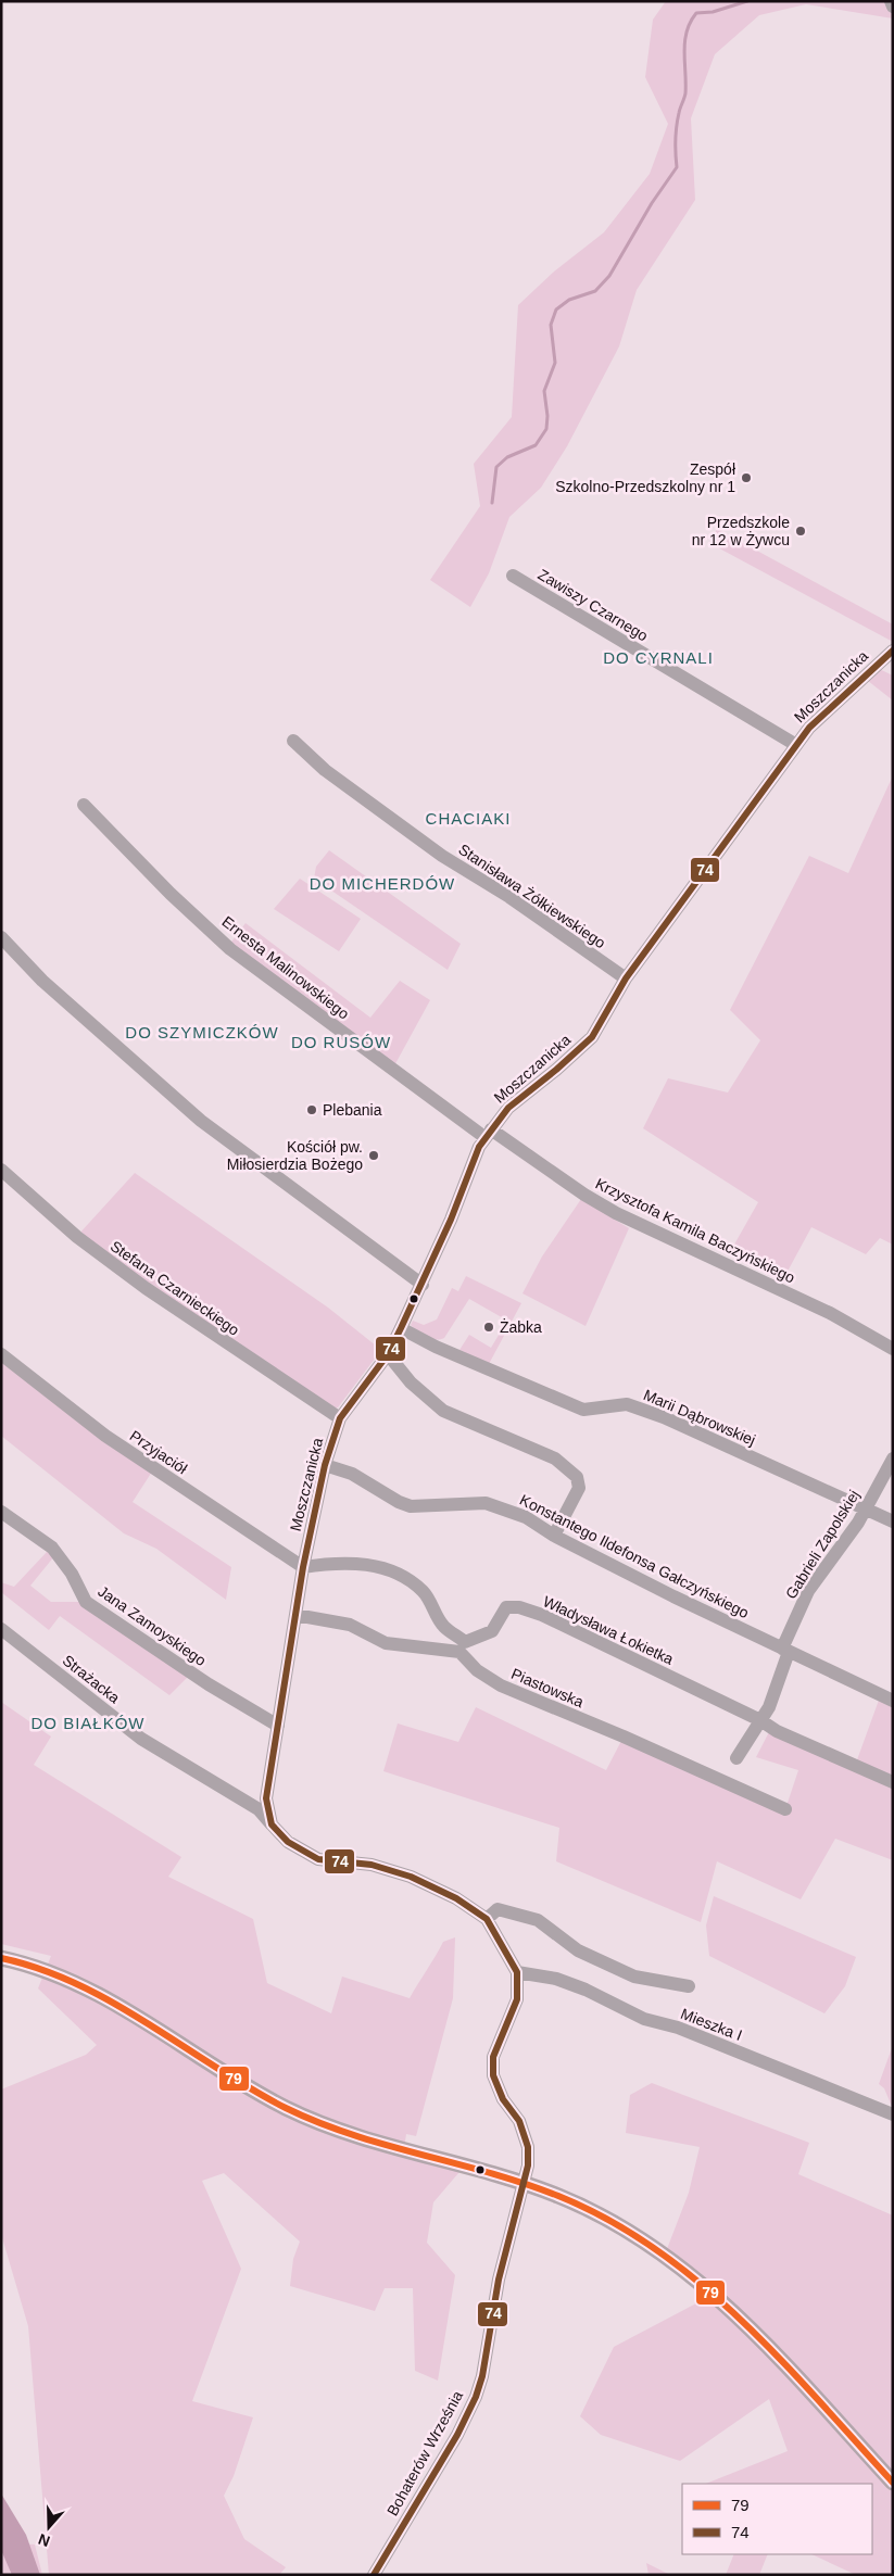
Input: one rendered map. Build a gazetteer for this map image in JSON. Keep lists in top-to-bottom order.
{
  "streets": {
    "street": [
      "Zawiszy Czarnego",
      "Moszczanicka",
      "Stanisława Żółkiewskiego",
      "Ernesta Malinowskiego",
      "Krzysztofa Kamila Baczyńskiego",
      "Stefana Czarnieckiego",
      "Marii Dąbrowskiej",
      "Przyjaciół",
      "Gabrieli Zapolskiej",
      "Konstantego Ildefonsa Gałczyńskiego",
      "Jana Zamoyskiego",
      "Władysława Łokietka",
      "Strażacka",
      "Piastowska",
      "Mieszka I",
      "Bohaterów Września"
    ]
  },
  "crossings": [
    ["Zawiszy Czarnego", "Moszczanicka"],
    ["Moszczanicka", "Stanisława Żółkiewskiego"],
    ["Moszczanicka", "Ernesta Malinowskiego"],
    ["Moszczanicka", "Krzysztofa Kamila Baczyńskiego"],
    ["Moszczanicka", "Stefana Czarnieckiego"],
    ["Moszczanicka", "Marii Dąbrowskiej"],
    ["Moszczanicka", "Przyjaciół"],
    ["Moszczanicka", "Konstantego Ildefonsa Gałczyńskiego"],
    ["Moszczanicka", "Jana Zamoyskiego"],
    ["Moszczanicka", "Strażacka"],
    ["Ernesta Malinowskiego", "Krzysztofa Kamila Baczyńskiego"],
    ["Marii Dąbrowskiej", "Gabrieli Zapolskiej"],
    ["Gabrieli Zapolskiej", "Konstantego Ildefonsa Gałczyńskiego"],
    ["Gabrieli Zapolskiej", "Władysława Łokietka"],
    ["Władysława Łokietka", "Piastowska"]
  ],
  "districts": [
    "DO CYRNALI",
    "CHACIAKI",
    "DO MICHERDÓW",
    "DO SZYMICZKÓW",
    "DO RUSÓW",
    "DO BIAŁKÓW"
  ],
  "places": [
    "Zespół Szkolno-Przedszkolny nr 1",
    "Przedszkole nr 12 w Żywcu",
    "Plebania",
    "Kościół pw. Miłosierdzia Bożego",
    "Żabka"
  ],
  "lines": ["transit line 74", "transit line 79"],
  "legend": ["79", "74"],
  "north": "bottom"
}
